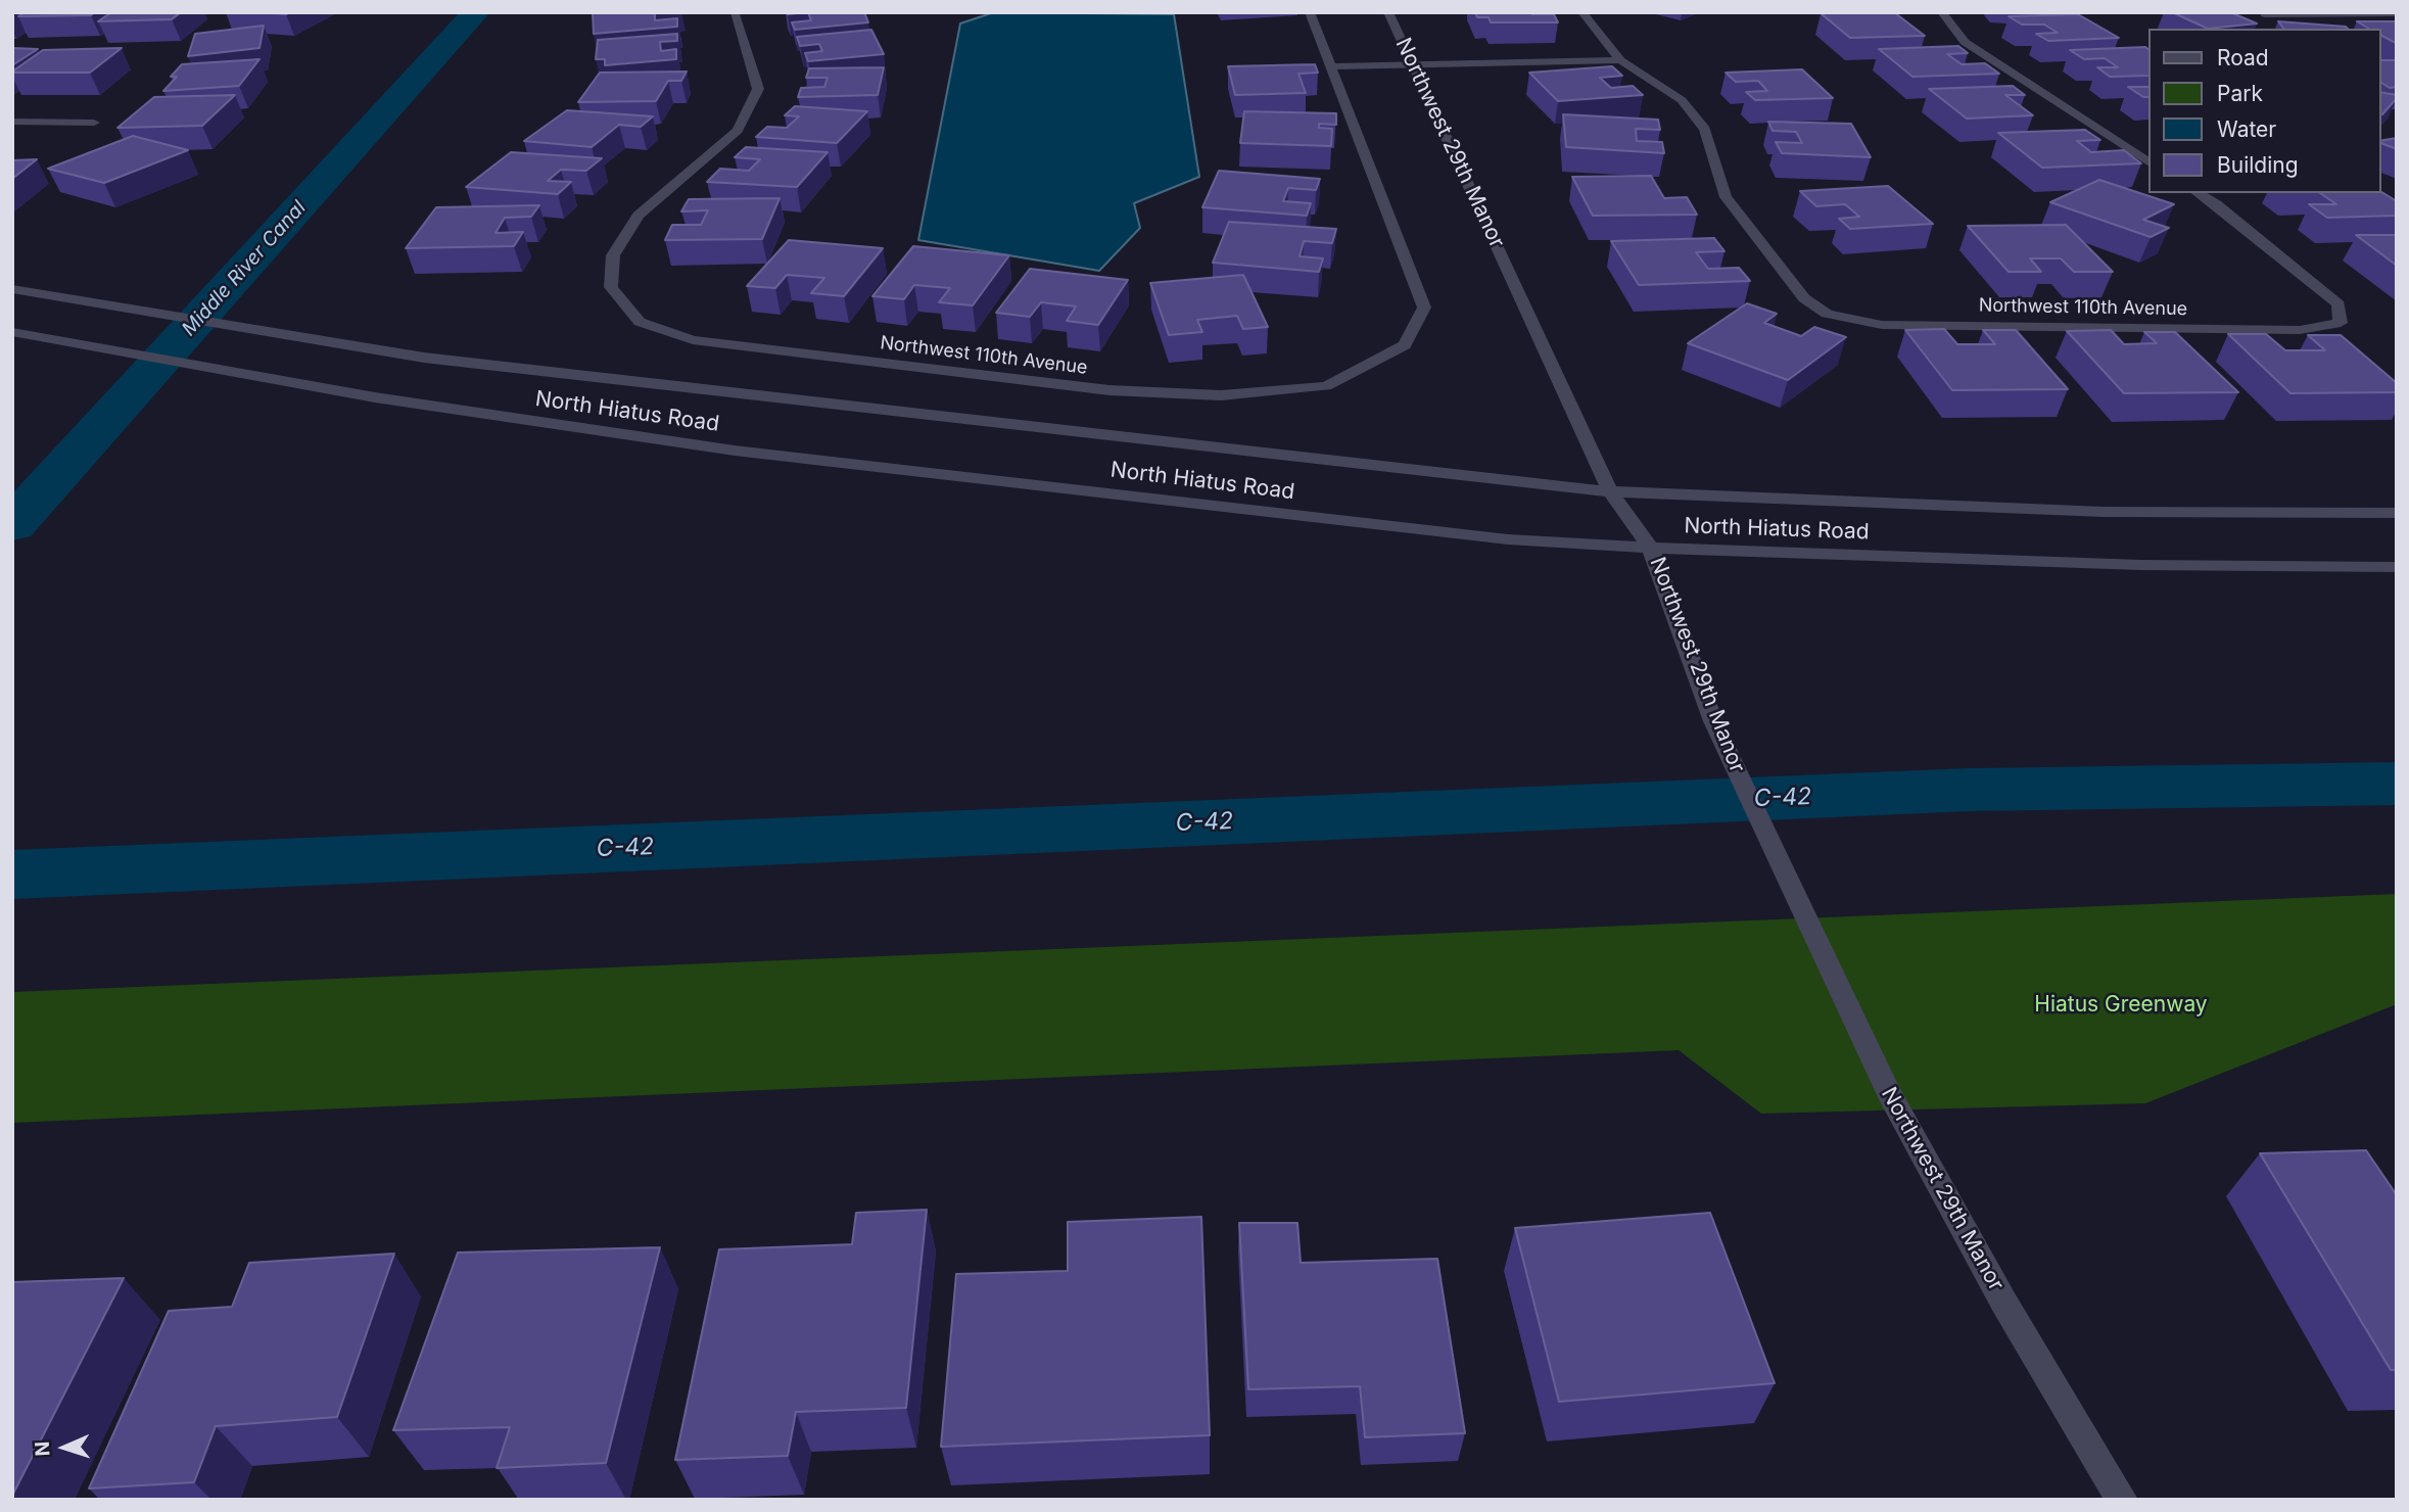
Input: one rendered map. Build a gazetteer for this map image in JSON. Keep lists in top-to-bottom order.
{
  "streets": {
    "street": ["Northwest 29th Manor", "Northwest 110th Avenue", "North Hiatus Road"]
  },
  "crossings": [
    ["Northwest 29th Manor", "North Hiatus Road"]
  ],
  "water": ["Middle River Canal", "C-42"],
  "parks": ["Hiatus Greenway"],
  "legend": [
    "Road",
    "Park",
    "Water",
    "Building"
  ],
  "north": "left"
}
